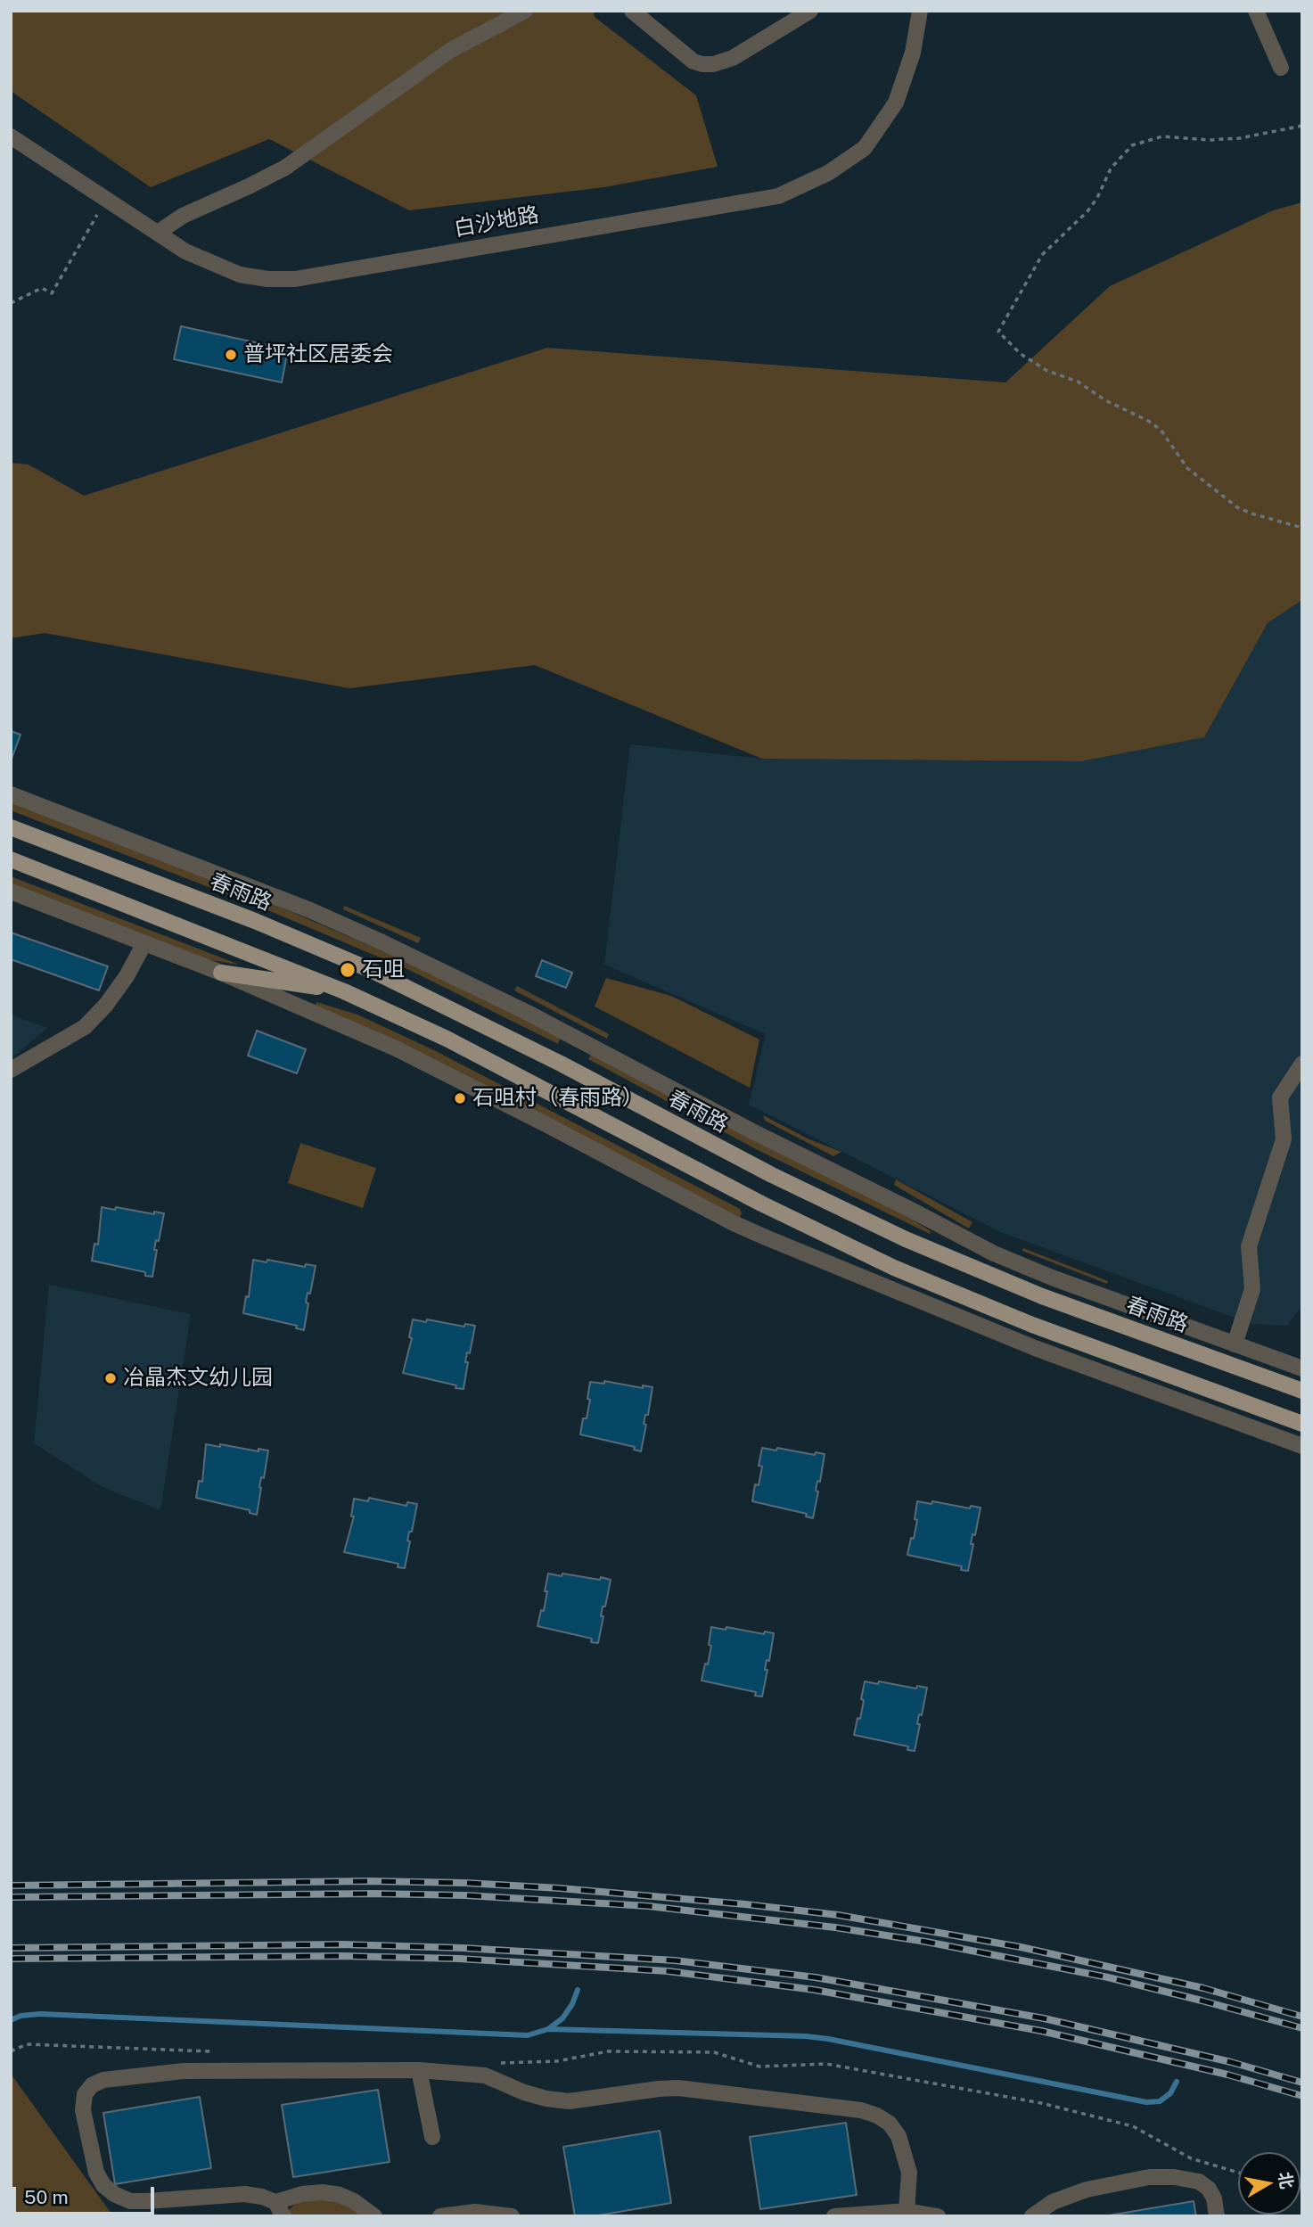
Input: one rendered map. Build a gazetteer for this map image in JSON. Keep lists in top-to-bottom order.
{
  "streets": {
    "main road": ["春雨路"],
    "street": ["白沙地路"]
  },
  "places": [
    "普坪社区居委会",
    "石咀",
    "石咀村（春雨路）",
    "冶晶杰文幼儿园"
  ],
  "scale_bar": "50 m",
  "north": "right"
}
